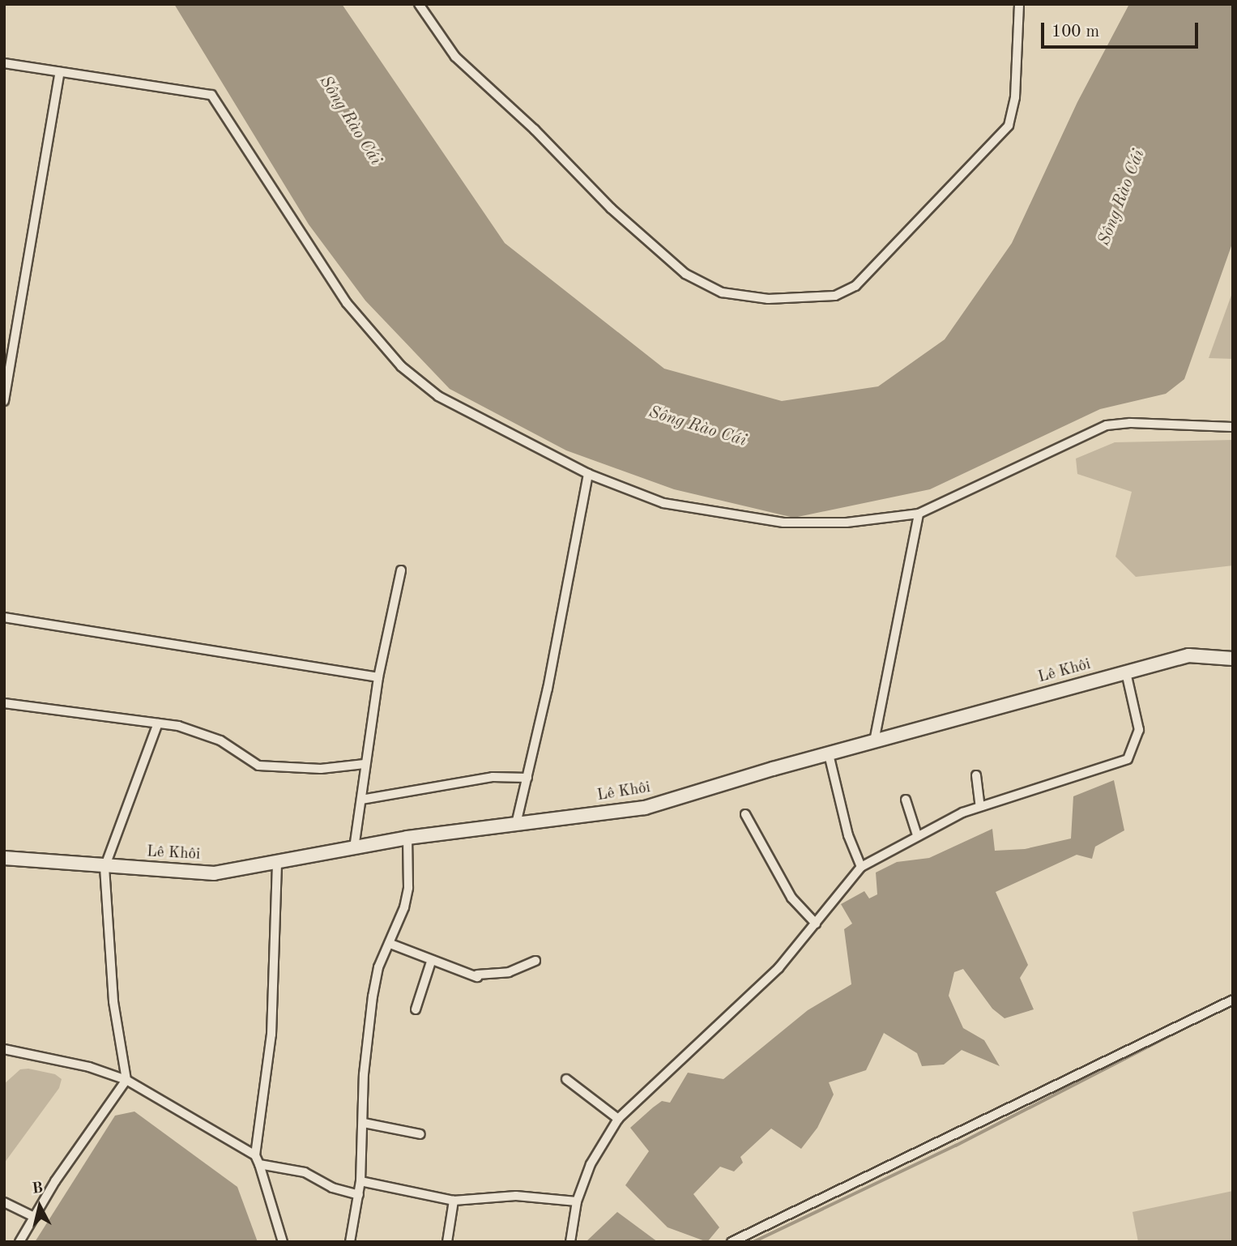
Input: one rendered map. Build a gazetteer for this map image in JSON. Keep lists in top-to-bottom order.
{
  "streets": {
    "street": ["Lê Khôi"]
  },
  "water": ["Sông Rào Cái"],
  "scale_bar": "100 m",
  "north": "top"
}
